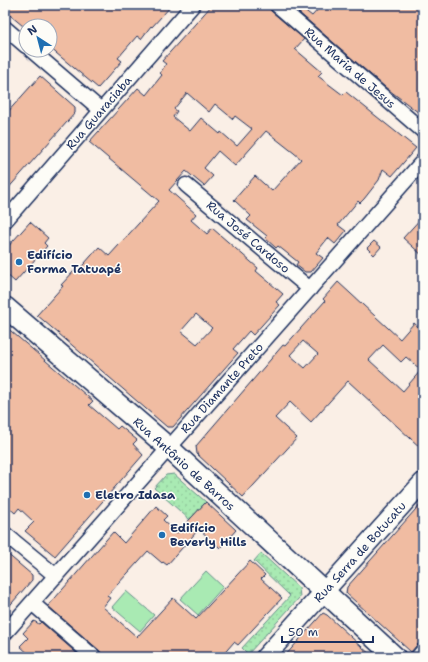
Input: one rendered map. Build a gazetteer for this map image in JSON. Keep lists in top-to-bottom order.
{
  "streets": {
    "main road": ["Rua Antônio de Barros"],
    "street": [
      "Rua Maria de Jesus",
      "Rua Guaraciaba",
      "Rua José Cardoso",
      "Rua Diamante Preto",
      "Rua Serra de Botucatu"
    ]
  },
  "crossings": [
    ["Rua José Cardoso", "Rua Diamante Preto"],
    ["Rua Diamante Preto", "Rua Antônio de Barros"],
    ["Rua Antônio de Barros", "Rua Serra de Botucatu"]
  ],
  "places": ["Edifício Forma Tatuapé", "Eletro Idasa", "Edifício Beverly Hills"],
  "scale_bar": "50 m",
  "north": "top left"
}
